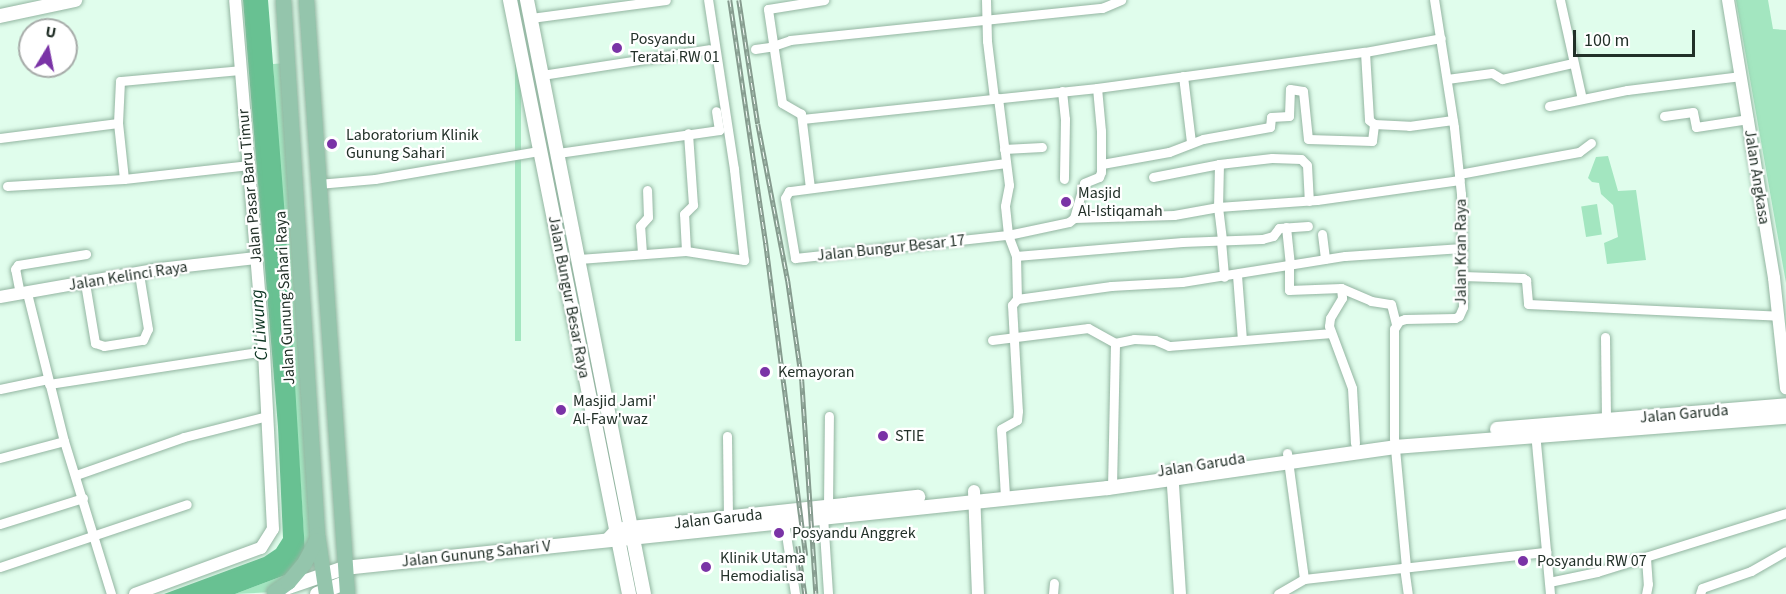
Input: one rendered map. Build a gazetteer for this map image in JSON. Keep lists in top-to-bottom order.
{
  "streets": {
    "main road": [
      "Jalan Bungur Besar Raya",
      "Jalan Gunung Sahari Raya",
      "Jalan Garuda",
      "Jalan Gunung Sahari V"
    ],
    "street": [
      "Jalan Angkasa",
      "Jalan Pasar Baru Timur",
      "Jalan Bungur Besar 17",
      "Jalan Kran Raya",
      "Jalan Kelinci Raya"
    ]
  },
  "crossings": [
    ["Jalan Pasar Baru Timur", "Jalan Kelinci Raya"],
    ["Jalan Bungur Besar 17", "Jalan Kran Raya"],
    ["Jalan Bungur Besar Raya", "Jalan Garuda"],
    ["Jalan Bungur Besar Raya", "Jalan Gunung Sahari V"],
    ["Jalan Gunung Sahari Raya", "Jalan Gunung Sahari V"],
    ["Jalan Garuda", "Jalan Gunung Sahari V"]
  ],
  "water": ["Ci Liwung"],
  "places": [
    "Posyandu Teratai RW 01",
    "Laboratorium Klinik Gunung Sahari",
    "Masjid Al-Istiqamah",
    "Kemayoran",
    "Masjid Jami' Al-Faw'waz",
    "STIE",
    "Posyandu Anggrek",
    "Posyandu RW 07",
    "Klinik Utama Hemodialisa"
  ],
  "scale_bar": "100 m",
  "north": "top"
}
